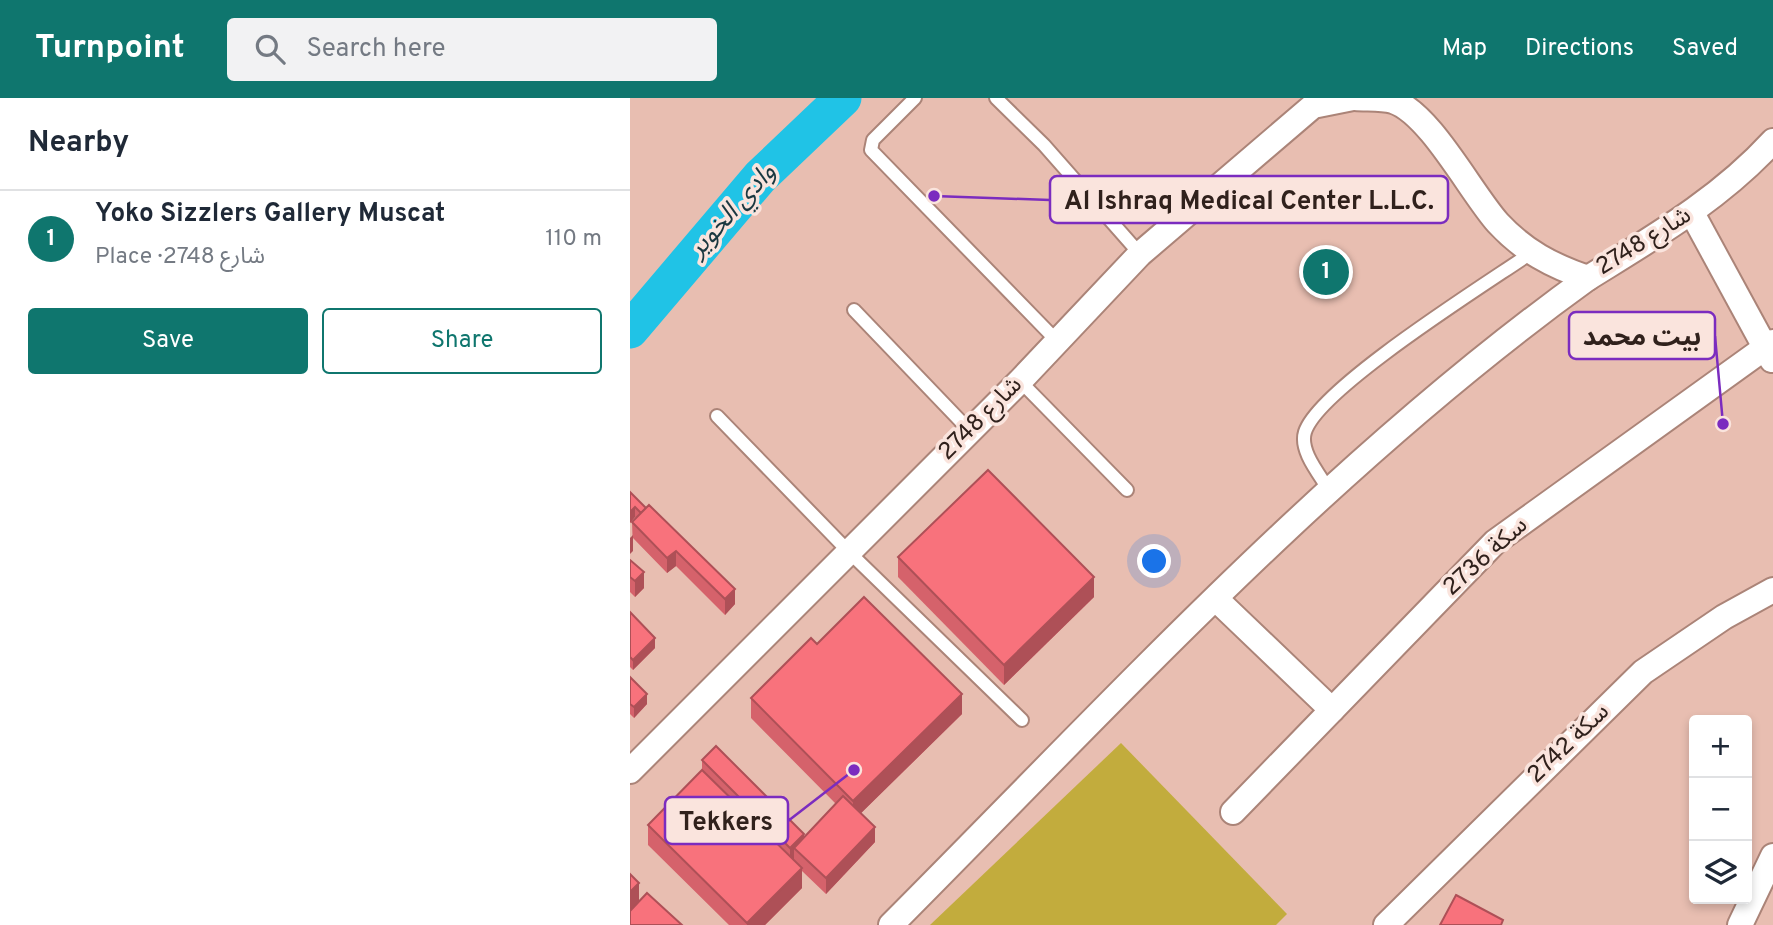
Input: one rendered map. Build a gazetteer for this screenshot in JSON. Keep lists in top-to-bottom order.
{
  "streets": {
    "street": ["شارع 2748", "سكة 2736", "سكة 2742"]
  },
  "water": ["وادي الخوير"],
  "places": ["Al Ishraq Medical Center L.L.C.", "بيت محمد", "Tekkers"],
  "page": {
    "header": "Turnpoint",
    "search": "Search here",
    "nav": ["Map", "Directions", "Saved"],
    "heading": "Nearby",
    "list": [
      {
        "mark": "1",
        "name": "Yoko Sizzlers Gallery Muscat",
        "note": "Place · شارع 2748",
        "value": "110 m"
      }
    ],
    "pins": "1",
    "buttons": ["Save", "Share"],
    "map_buttons": ["+", "−"]
  }
}
